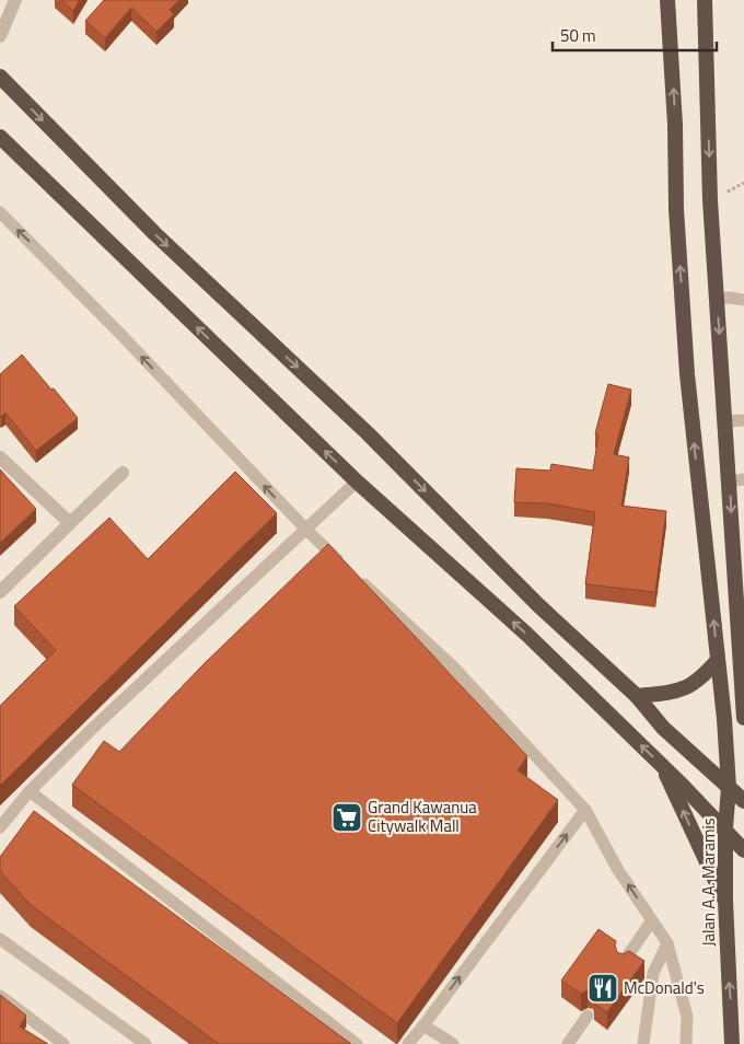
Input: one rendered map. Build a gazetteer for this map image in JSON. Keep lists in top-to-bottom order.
{
  "streets": {
    "highway": ["Jalan A.A. Maramis"]
  },
  "places": {
    "supermarket": ["Grand Kawanua Citywalk Mall"],
    "restaurant": ["McDonald's"]
  },
  "scale_bar": "50 m"
}
